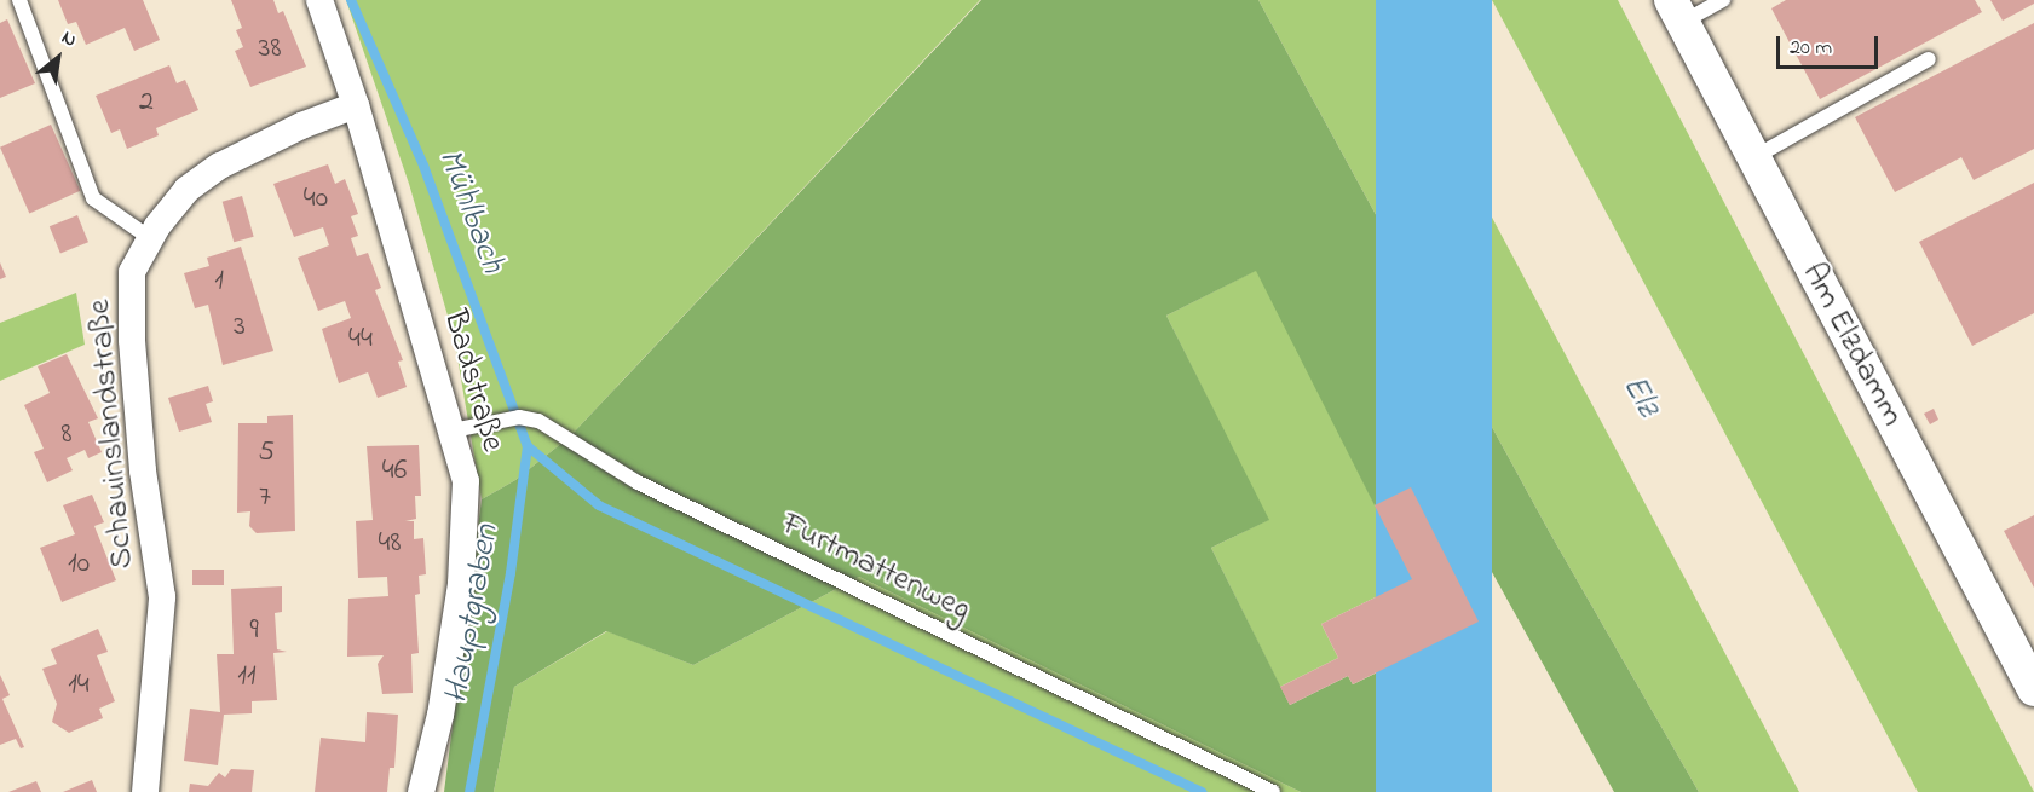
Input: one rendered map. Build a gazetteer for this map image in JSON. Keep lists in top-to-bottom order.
{
  "streets": {
    "street": ["Am Elzdamm", "Badstraße", "Schauinslandstraße"],
    "lane": ["Furtmattenweg"]
  },
  "crossings": [
    ["Badstraße", "Schauinslandstraße"],
    ["Badstraße", "Furtmattenweg"]
  ],
  "water": ["Mühlbach", "Elz", "Hauptgraben"],
  "house_numbers": [
    "38",
    "2",
    "40",
    "1",
    "3",
    "44",
    "8",
    "5",
    "46",
    "7",
    "48",
    "10",
    "9",
    "11",
    "14"
  ],
  "scale_bar": "20 m",
  "north": "top right"
}
